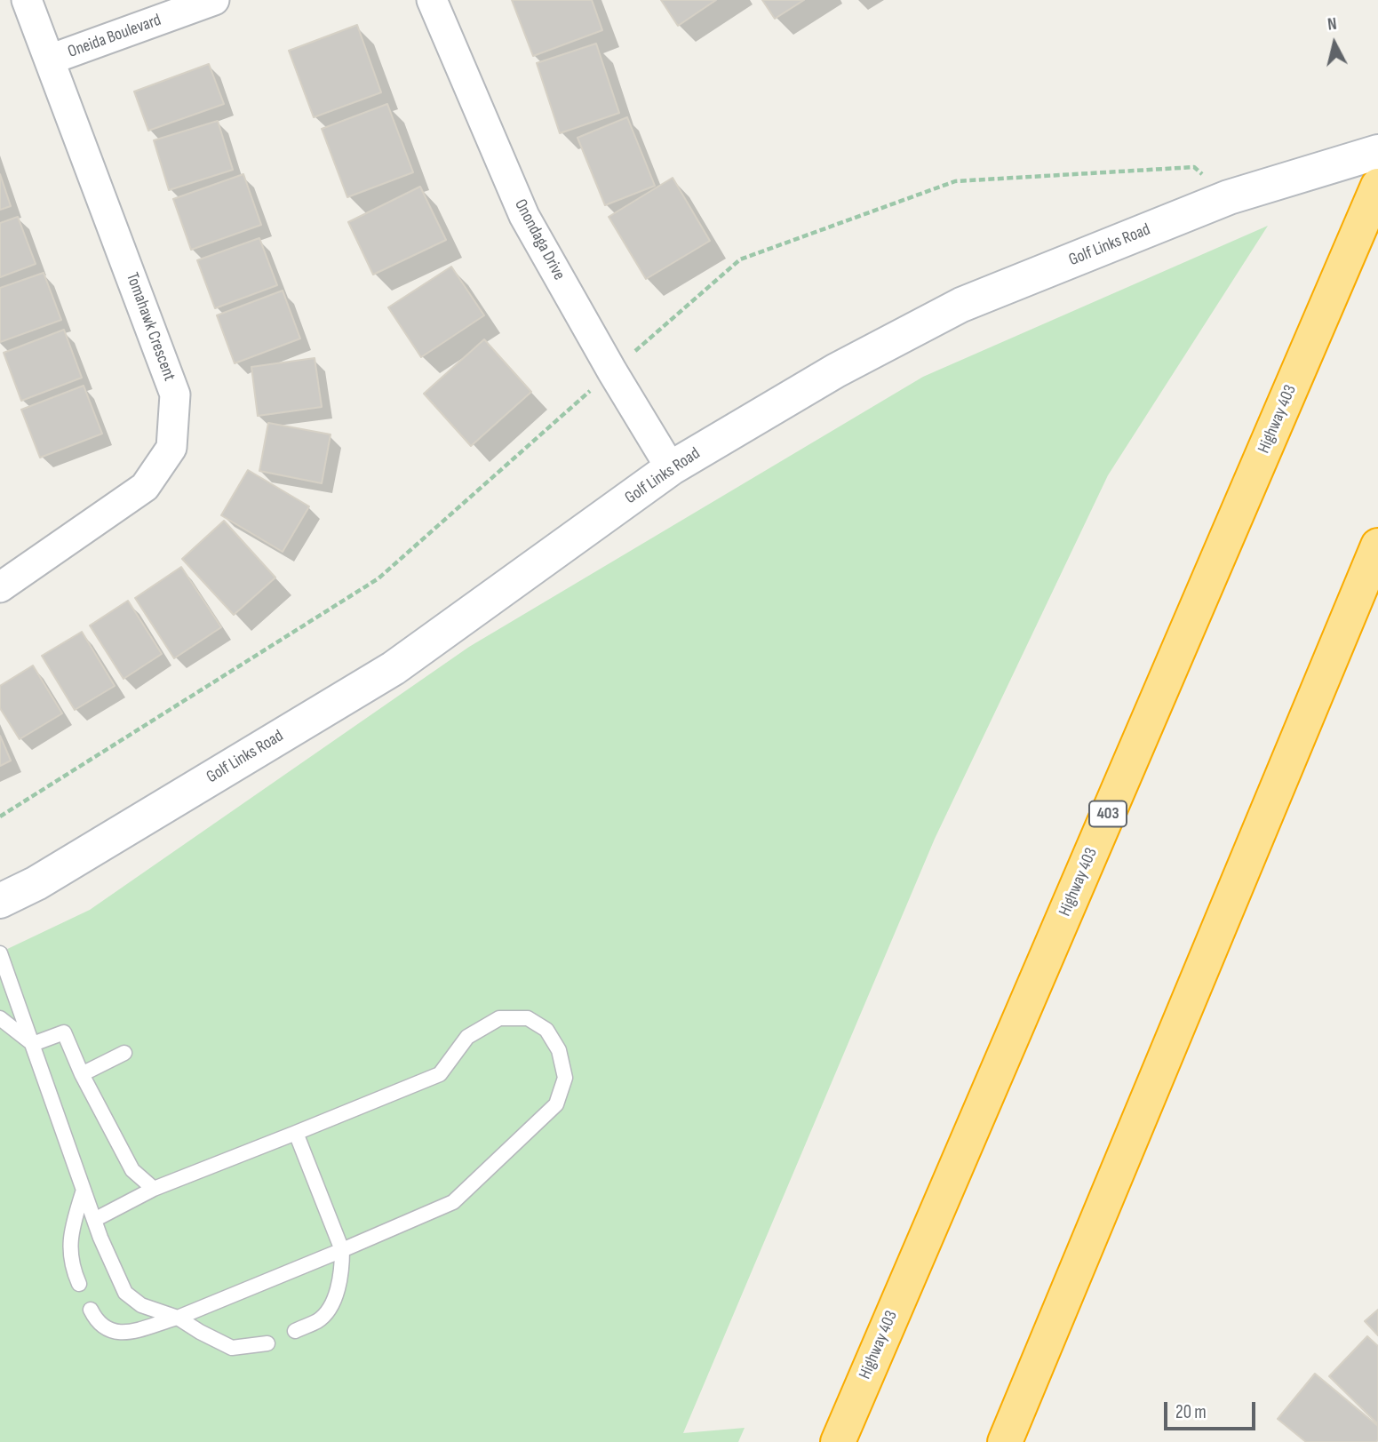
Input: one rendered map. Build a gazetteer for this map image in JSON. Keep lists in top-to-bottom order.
{
  "streets": {
    "highway": ["Highway 403", "403"],
    "main road": ["Golf Links Road"],
    "street": ["Oneida Boulevard", "Onondaga Drive", "Tomahawk Crescent"]
  },
  "crossings": [
    ["Oneida Boulevard", "Tomahawk Crescent"],
    ["Onondaga Drive", "Golf Links Road"]
  ],
  "scale_bar": "20 m",
  "north": "top"
}
